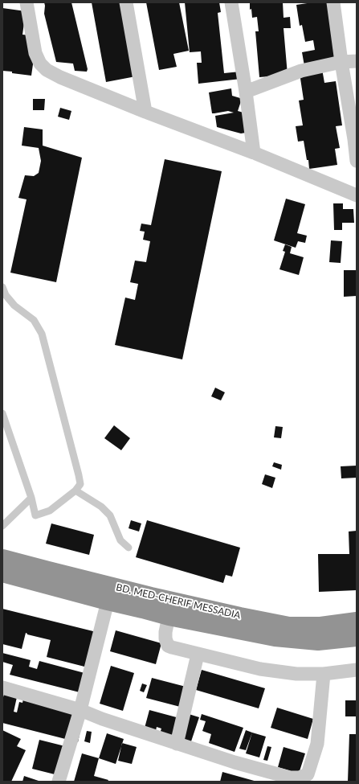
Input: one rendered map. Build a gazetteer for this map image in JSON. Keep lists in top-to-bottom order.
{
  "streets": {
    "highway": ["BD. MED-CHERIF MESSADIA"]
  }
}
